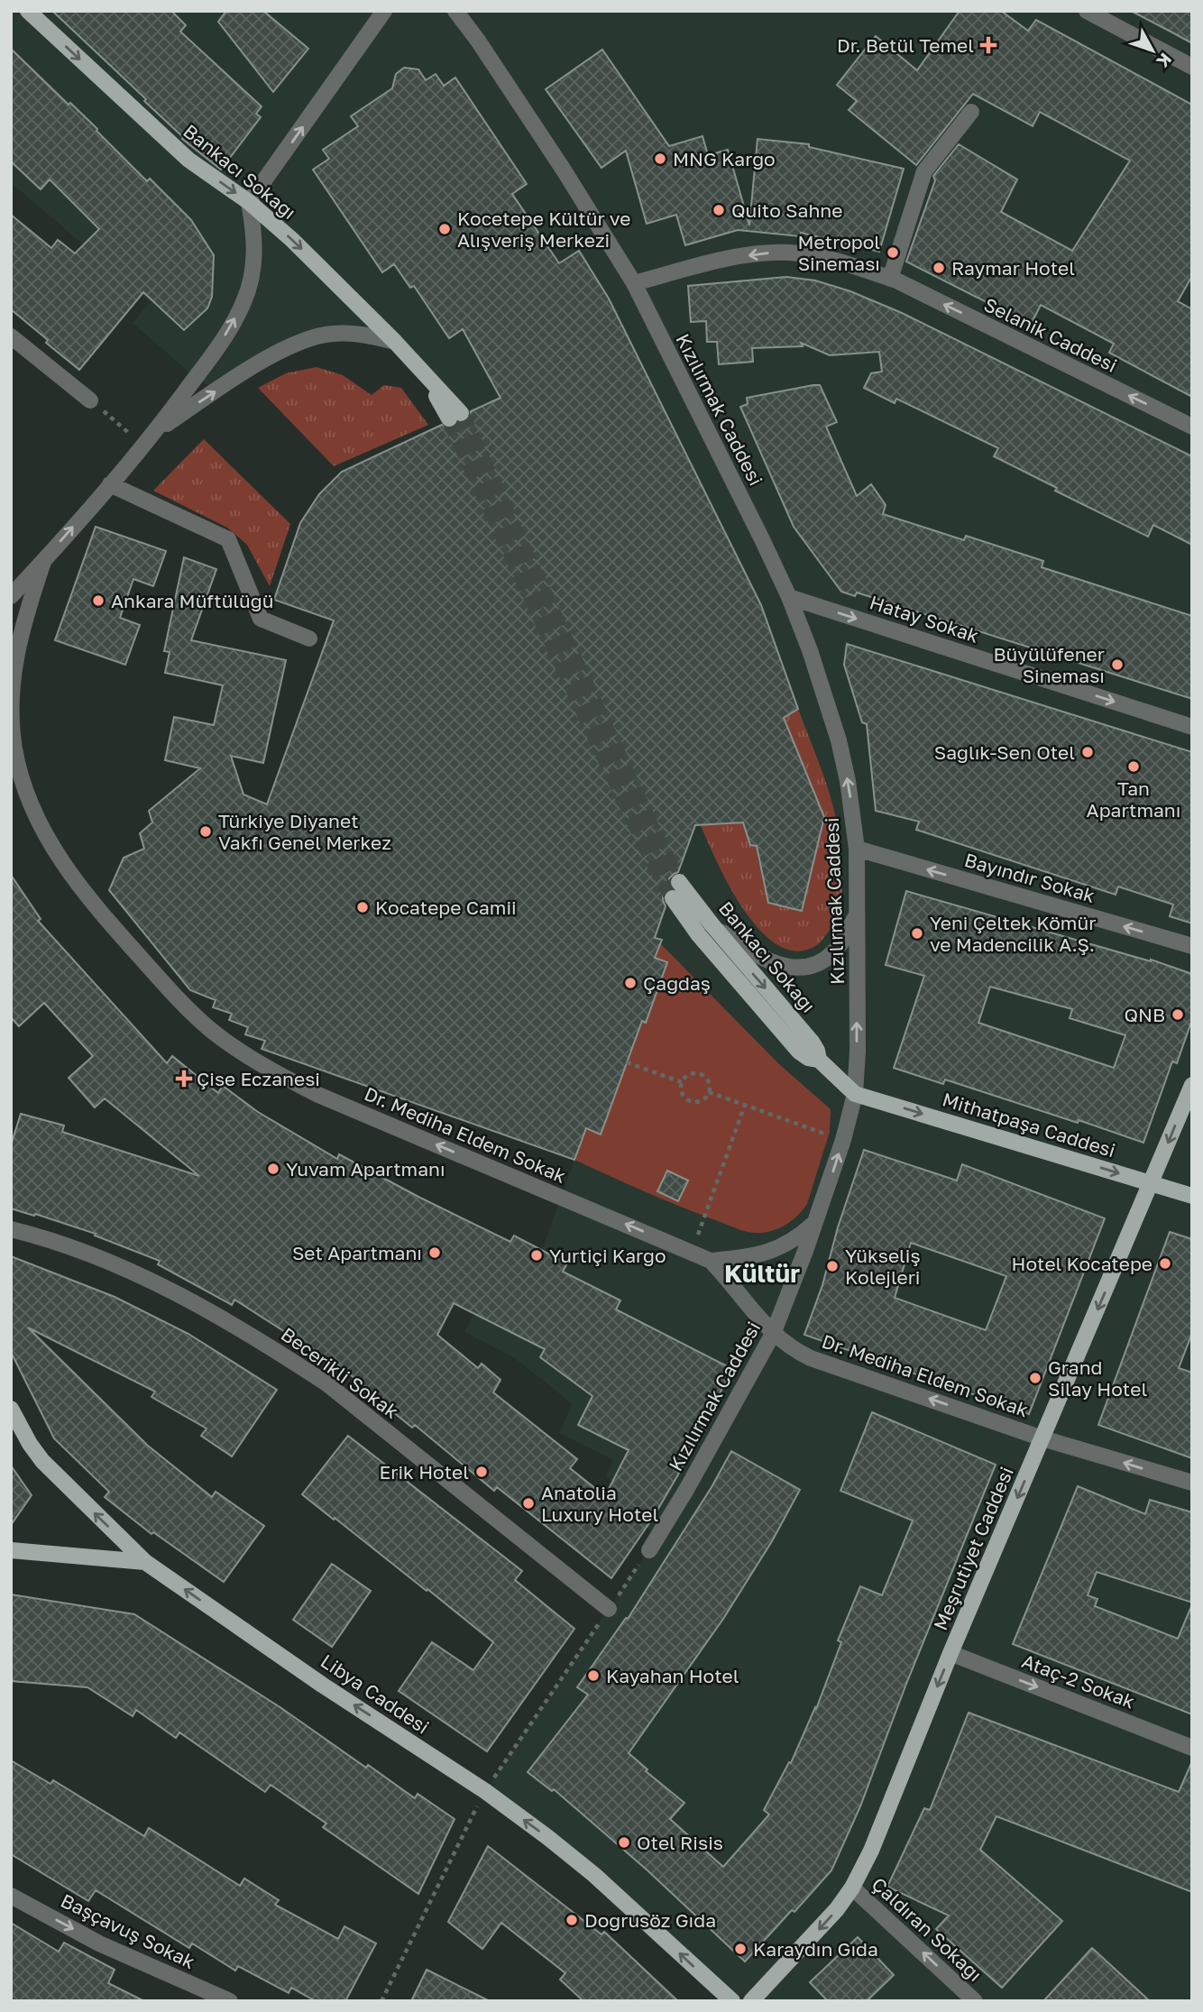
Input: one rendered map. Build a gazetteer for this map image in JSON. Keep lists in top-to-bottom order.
{
  "streets": {
    "main road": [
      "Bankacı Sokağı",
      "Mithatpaşa Caddesi",
      "Meşrutiyet Caddesi",
      "Libya Caddesi"
    ],
    "street": [
      "Selanik Caddesi",
      "Kızılırmak Caddesi",
      "Hatay Sokak",
      "Bayındır Sokak",
      "Dr. Mediha Eldem Sokak",
      "Becerikli Sokak",
      "Ataç-2 Sokak",
      "Çaldıran Sokağı",
      "Başçavuş Sokak"
    ]
  },
  "crossings": [
    ["Bankacı Sokağı", "Kızılırmak Caddesi"],
    ["Bankacı Sokağı", "Mithatpaşa Caddesi"],
    ["Selanik Caddesi", "Kızılırmak Caddesi"],
    ["Kızılırmak Caddesi", "Hatay Sokak"],
    ["Kızılırmak Caddesi", "Bayındır Sokak"],
    ["Kızılırmak Caddesi", "Mithatpaşa Caddesi"],
    ["Kızılırmak Caddesi", "Dr. Mediha Eldem Sokak"],
    ["Mithatpaşa Caddesi", "Meşrutiyet Caddesi"],
    ["Dr. Mediha Eldem Sokak", "Meşrutiyet Caddesi"],
    ["Meşrutiyet Caddesi", "Ataç-2 Sokak"],
    ["Meşrutiyet Caddesi", "Çaldıran Sokağı"]
  ],
  "one_way": [
    "Bankacı Sokağı",
    "Selanik Caddesi",
    "Hatay Sokak",
    "Bayındır Sokak",
    "Mithatpaşa Caddesi",
    "Dr. Mediha Eldem Sokak",
    "Meşrutiyet Caddesi",
    "Ataç-2 Sokak",
    "Libya Caddesi",
    "Çaldıran Sokağı",
    "Başçavuş Sokak"
  ],
  "districts": ["Kültür"],
  "places": {
    "health": ["Dr. Betül Temel", "Çise Eczanesi"],
    "other": [
      "MNG Kargo",
      "Quito Sahne",
      "Kocetepe Kültür ve Alışveriş Merkezi",
      "Metropol Sineması",
      "Raymar Hotel",
      "Ankara Müftülügü",
      "Büyülüfener Sineması",
      "Sağlık-Sen Otel",
      "Tan Apartmanı",
      "Türkiye Diyanet Vakfı Genel Merkez",
      "Kocatepe Camii",
      "Yeni Çeltek Kömür ve Madencilik A.Ş.",
      "Çağdaş",
      "QNB",
      "Yuvam Apartmanı",
      "Set Apartmanı",
      "Yurtiçi Kargo",
      "Hotel Kocatepe",
      "Yükseliş Kolejleri",
      "Grand Silay Hotel",
      "Erik Hotel",
      "Anatolia Luxury Hotel",
      "Kayahan Hotel",
      "Otel Risis",
      "Doğrusöz Gıda",
      "Karaydın Gıda"
    ]
  },
  "north": "bottom right"
}
